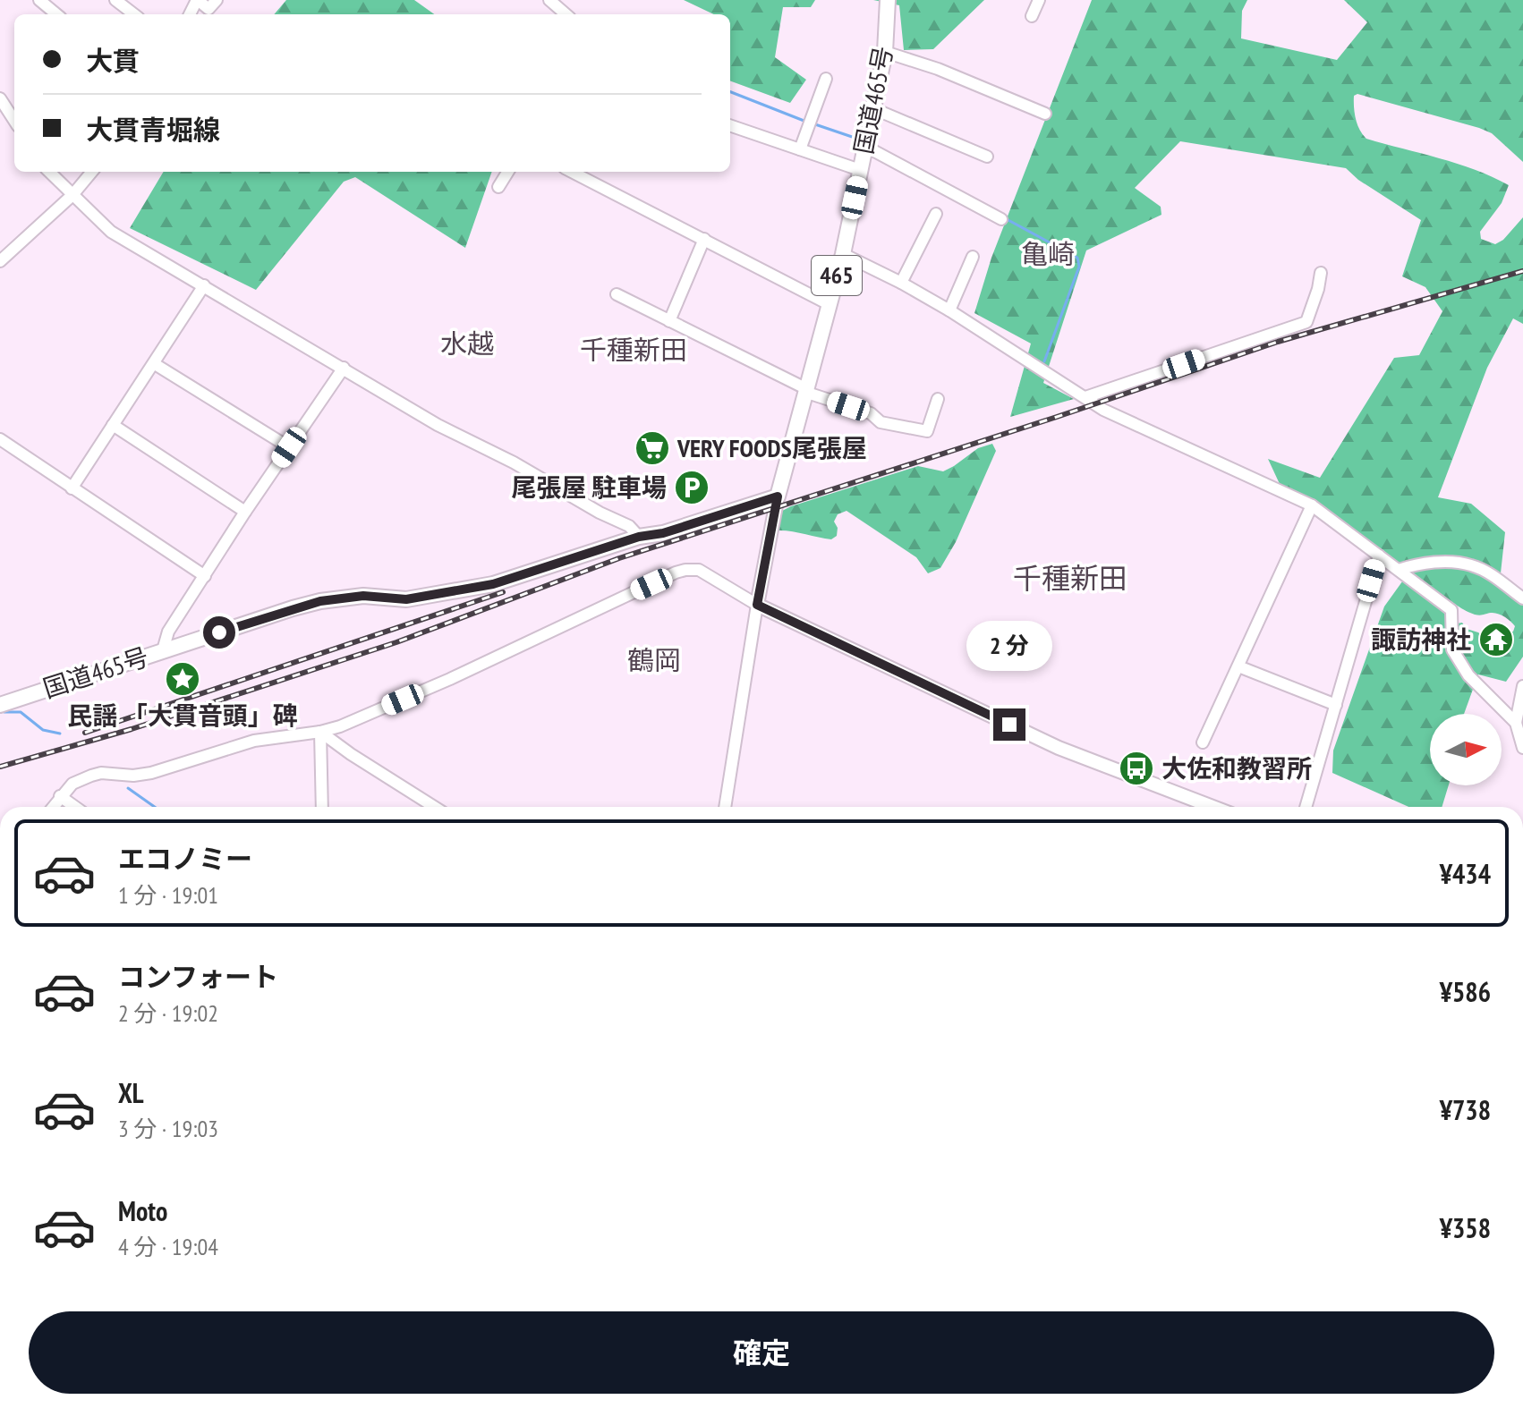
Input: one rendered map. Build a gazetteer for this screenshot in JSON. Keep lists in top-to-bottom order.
{
  "streets": {
    "highway": ["国道465号", "465"]
  },
  "districts": [
    "亀崎",
    "水越",
    "千種新田",
    "千種新田",
    "鶴岡"
  ],
  "places": {
    "supermarket": ["VERY FOODS尾張屋"],
    "parking": ["尾張屋 駐車場"],
    "temple": ["諏訪神社"],
    "place": ["民謡 「大貫音頭」碑"],
    "bus stop": ["大佐和教習所"]
  },
  "north": "right",
  "page": {
    "banner": ["大貫", "大貫青堀線"],
    "bubble": "2 分",
    "list": [
      {
        "name": "エコノミー",
        "note": "1 分 · 19:01",
        "value": "¥434"
      },
      {
        "name": "コンフォート",
        "note": "2 分 · 19:02",
        "value": "¥586"
      },
      {
        "name": "XL",
        "note": "3 分 · 19:03",
        "value": "¥738"
      },
      {
        "name": "Moto",
        "note": "4 分 · 19:04",
        "value": "¥358"
      }
    ],
    "buttons": "確定"
  }
}
